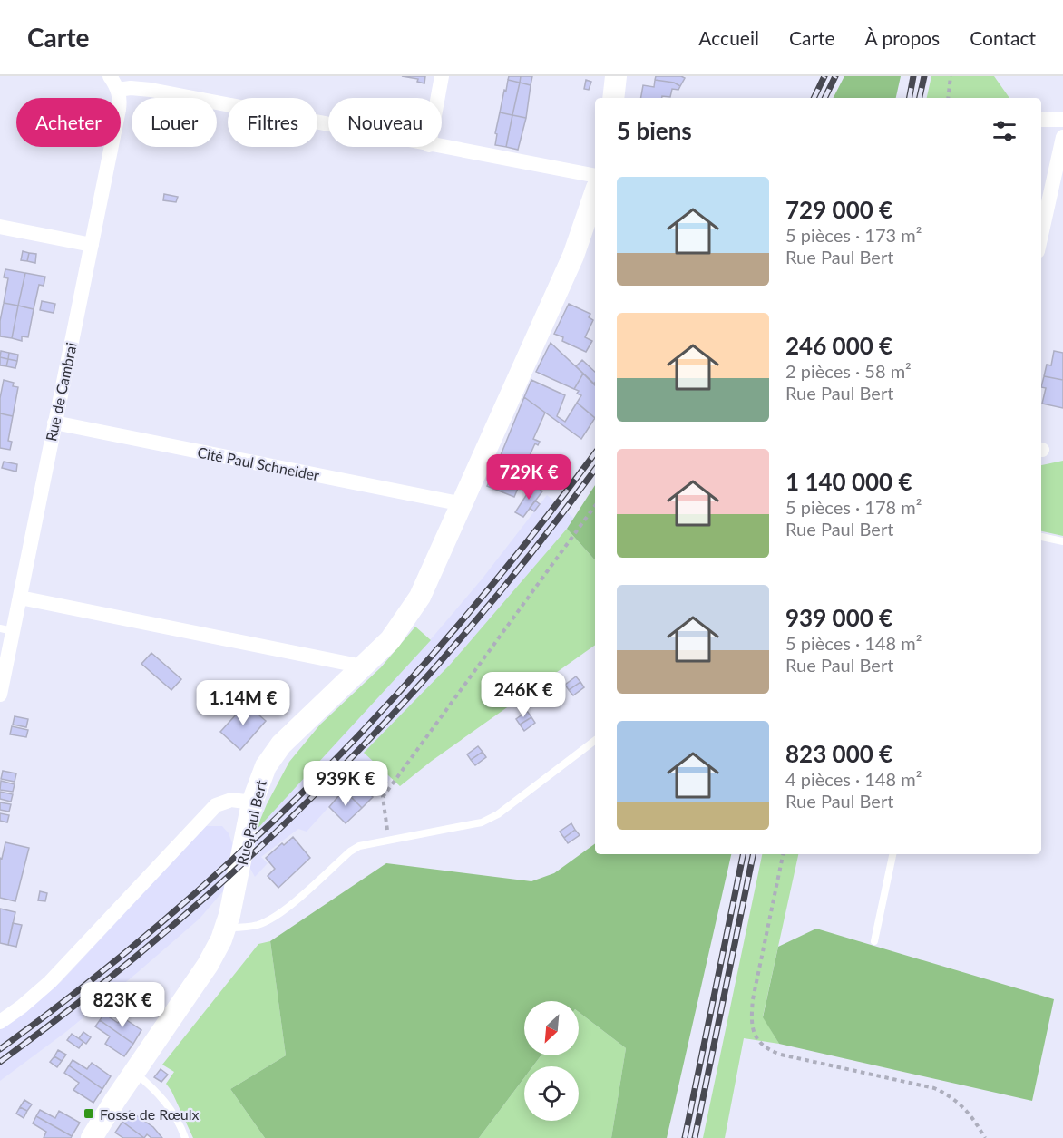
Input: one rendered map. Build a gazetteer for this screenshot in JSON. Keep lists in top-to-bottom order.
{
  "streets": {
    "street": ["Rue de Cambrai", "Cité Paul Schneider", "Rue Paul Bert"]
  },
  "crossings": [
    ["Rue de Cambrai", "Cité Paul Schneider"],
    ["Cité Paul Schneider", "Rue Paul Bert"]
  ],
  "places": {
    "transit": ["Fosse de Rœulx"]
  },
  "north": "bottom left",
  "page": {
    "header": "Carte",
    "nav": [
      "Accueil",
      "Carte",
      "À propos",
      "Contact"
    ],
    "chip": [
      "Acheter",
      "Louer",
      "Filtres",
      "Nouveau"
    ],
    "heading": "5 biens",
    "list": [
      {
        "name": "729 000 €",
        "note": "5 pièces · 173 m² · Rue Paul Bert"
      },
      {
        "name": "246 000 €",
        "note": "2 pièces · 58 m² · Rue Paul Bert"
      },
      {
        "name": "1 140 000 €",
        "note": "5 pièces · 178 m² · Rue Paul Bert"
      },
      {
        "name": "939 000 €",
        "note": "5 pièces · 148 m² · Rue Paul Bert"
      },
      {
        "name": "823 000 €",
        "note": "4 pièces · 148 m² · Rue Paul Bert"
      }
    ],
    "price": [
      "729K €",
      "246K €",
      "1.14M €",
      "939K €",
      "823K €"
    ]
  }
}
